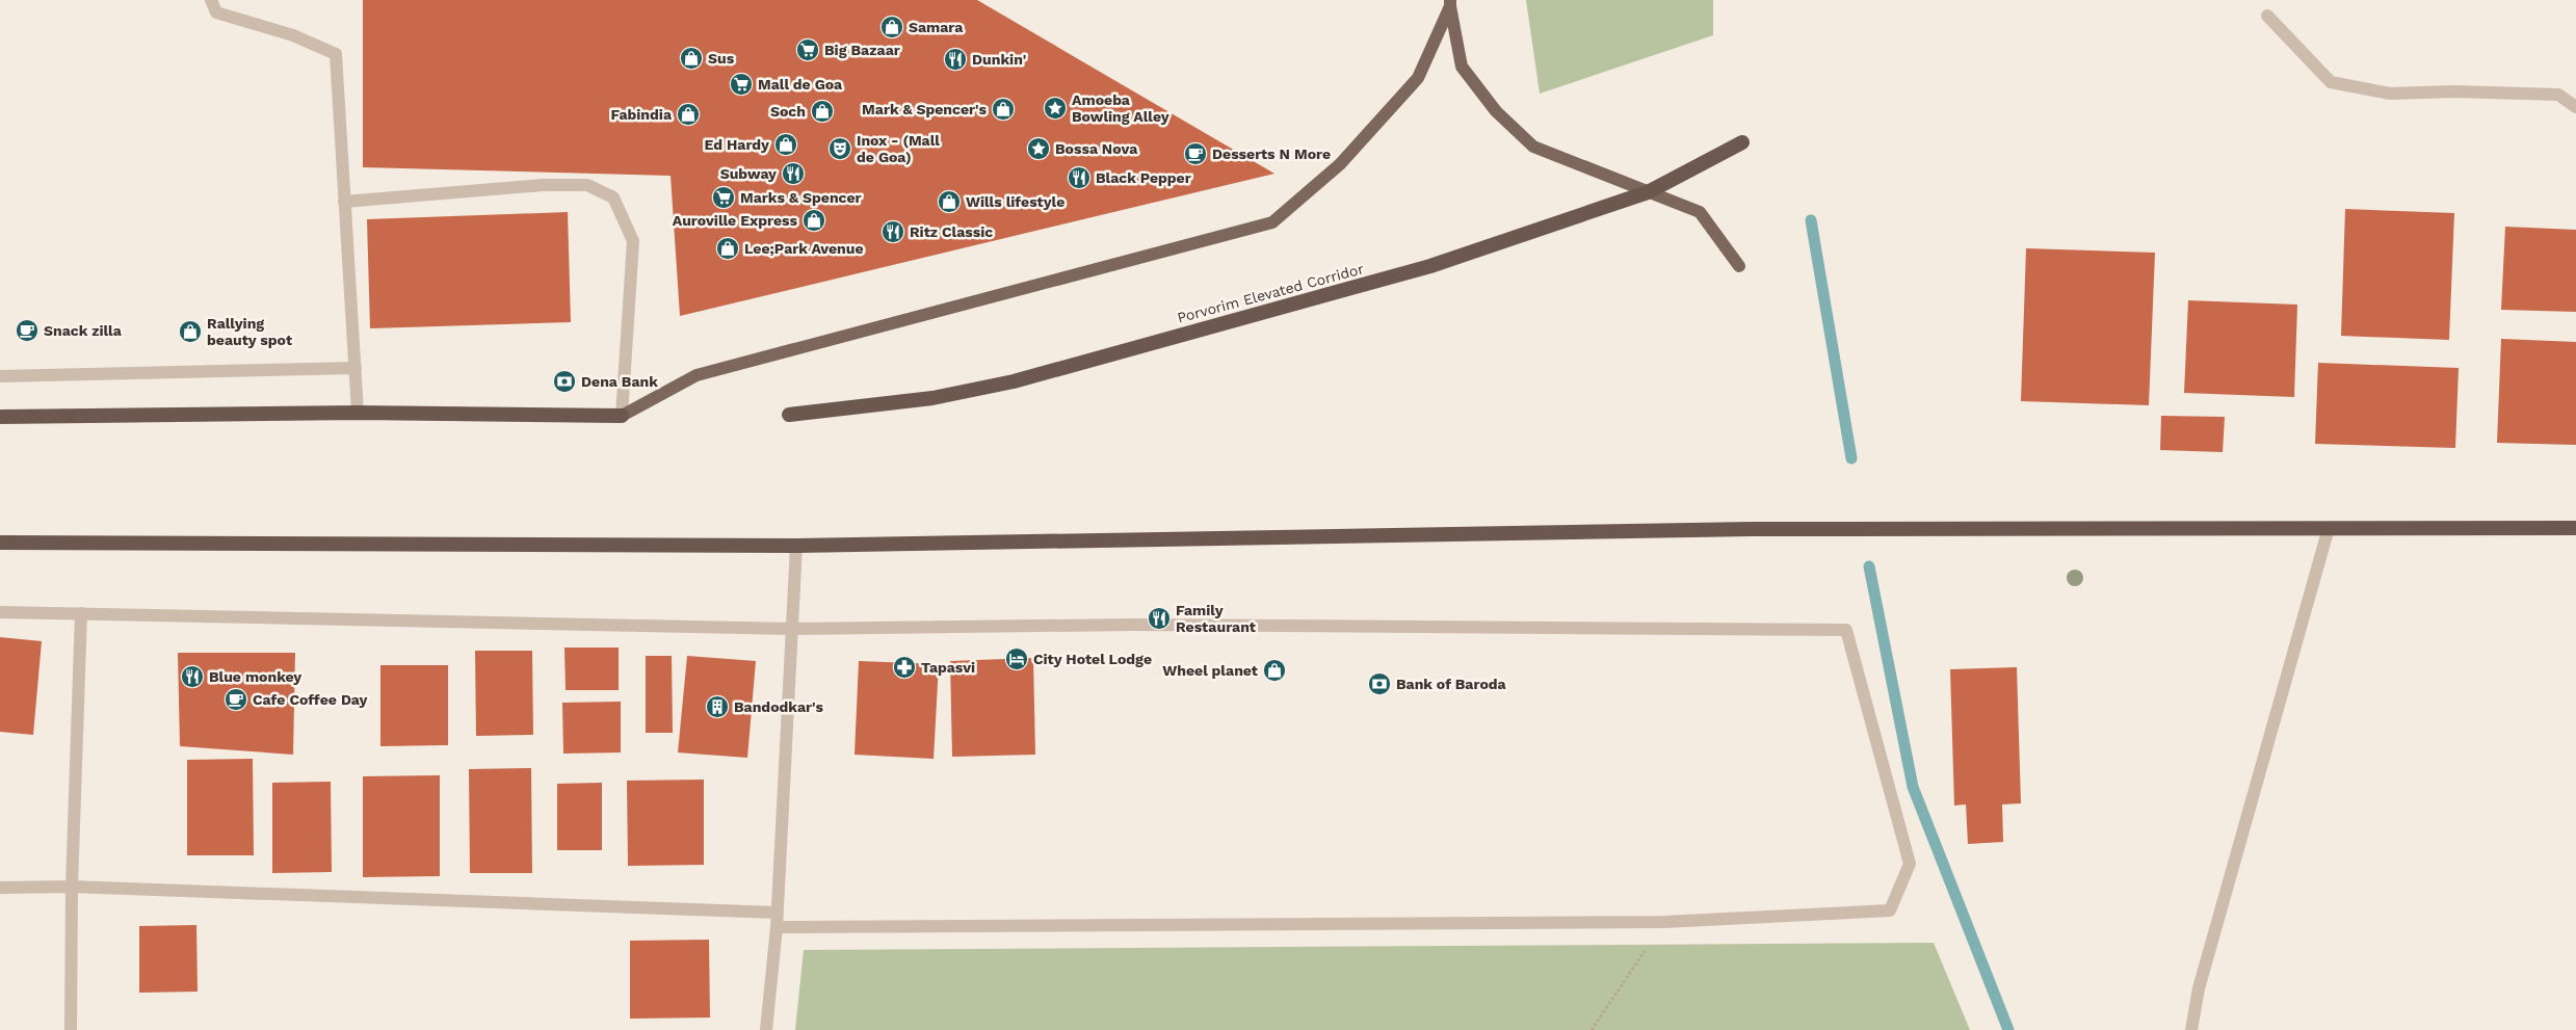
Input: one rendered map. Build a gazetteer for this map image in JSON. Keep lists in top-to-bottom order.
{
  "streets": {
    "highway": ["Porvorim Elevated Corridor"]
  },
  "places": {
    "shop": [
      "Samara",
      "Sus",
      "Mark & Spencer's",
      "Soch",
      "Fabindia",
      "Ed Hardy",
      "Wills lifestyle",
      "Auroville Express",
      "Lee;Park Avenue",
      "Rallying beauty spot",
      "Wheel planet"
    ],
    "supermarket": ["Big Bazaar", "Mall de Goa", "Marks & Spencer"],
    "restaurant": [
      "Dunkin'",
      "Subway",
      "Black Pepper",
      "Ritz Classic",
      "Family Restaurant",
      "Blue monkey"
    ],
    "place": ["Amoeba Bowling Alley", "Bossa Nova"],
    "theatre": ["Inox - (Mall de Goa)"],
    "cafe": ["Desserts N More", "Snack zilla", "Cafe Coffee Day"],
    "bank": ["Dena Bank", "Bank of Baroda"],
    "hotel": ["City Hotel Lodge"],
    "pharmacy": ["Tapasvi"],
    "building": ["Bandodkar's"]
  }
}
